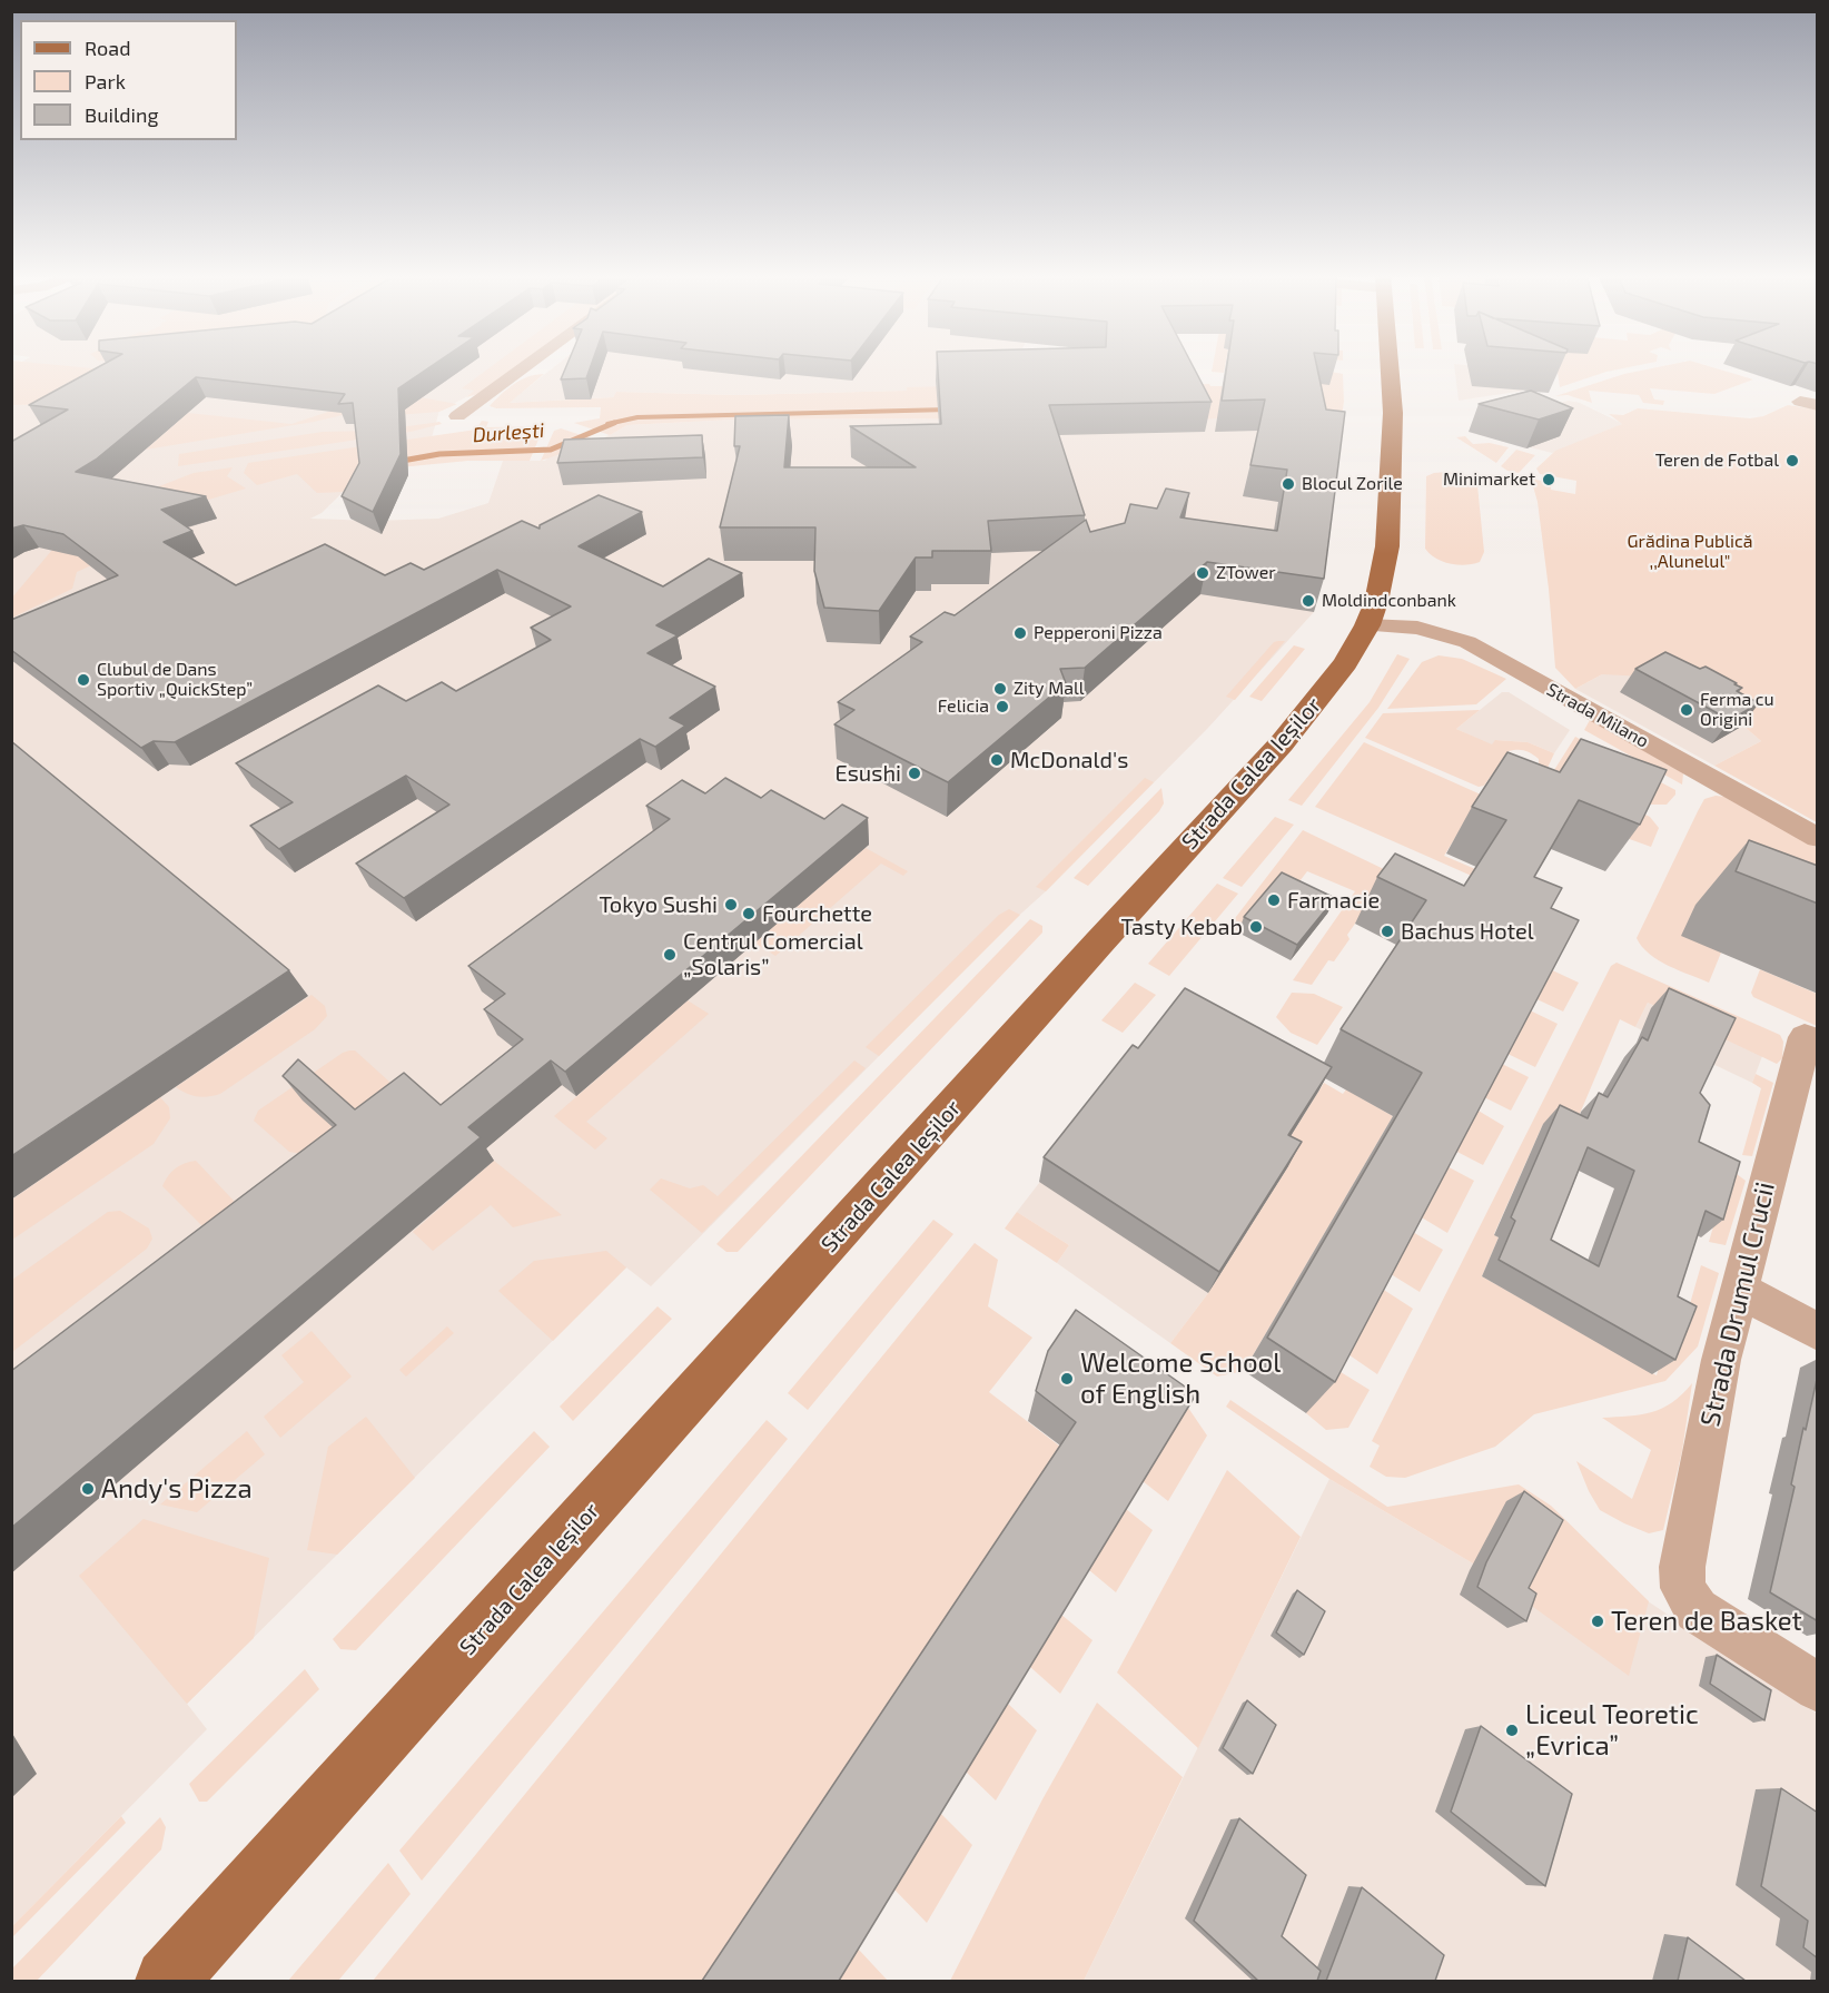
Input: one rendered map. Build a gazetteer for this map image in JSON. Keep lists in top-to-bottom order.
{
  "streets": {
    "main road": ["Strada Calea Ieșilor"],
    "street": ["Strada Milano", "Strada Drumul Crucii"]
  },
  "crossings": [
    ["Strada Milano", "Strada Calea Ieșilor"]
  ],
  "water": ["Durlești"],
  "parks": ["Grădina Publică ,,Alunelul\""],
  "places": [
    "Teren de Fotbal",
    "Minimarket",
    "Blocul Zorile",
    "ZTower",
    "Moldindconbank",
    "Pepperoni Pizza",
    "Clubul de Dans Sportiv „QuickStep”",
    "Zity Mall",
    "Felicia",
    "Ferma cu Origini",
    "McDonald's",
    "Esushi",
    "Farmacie",
    "Tokyo Sushi",
    "Fourchette",
    "Tasty Kebab",
    "Bachus Hotel",
    "Centrul Comercial „Solaris”",
    "Welcome School of English",
    "Andy's Pizza",
    "Teren de Basket",
    "Liceul Teoretic „Evrica”"
  ],
  "legend": ["Road", "Park", "Building"]
}
